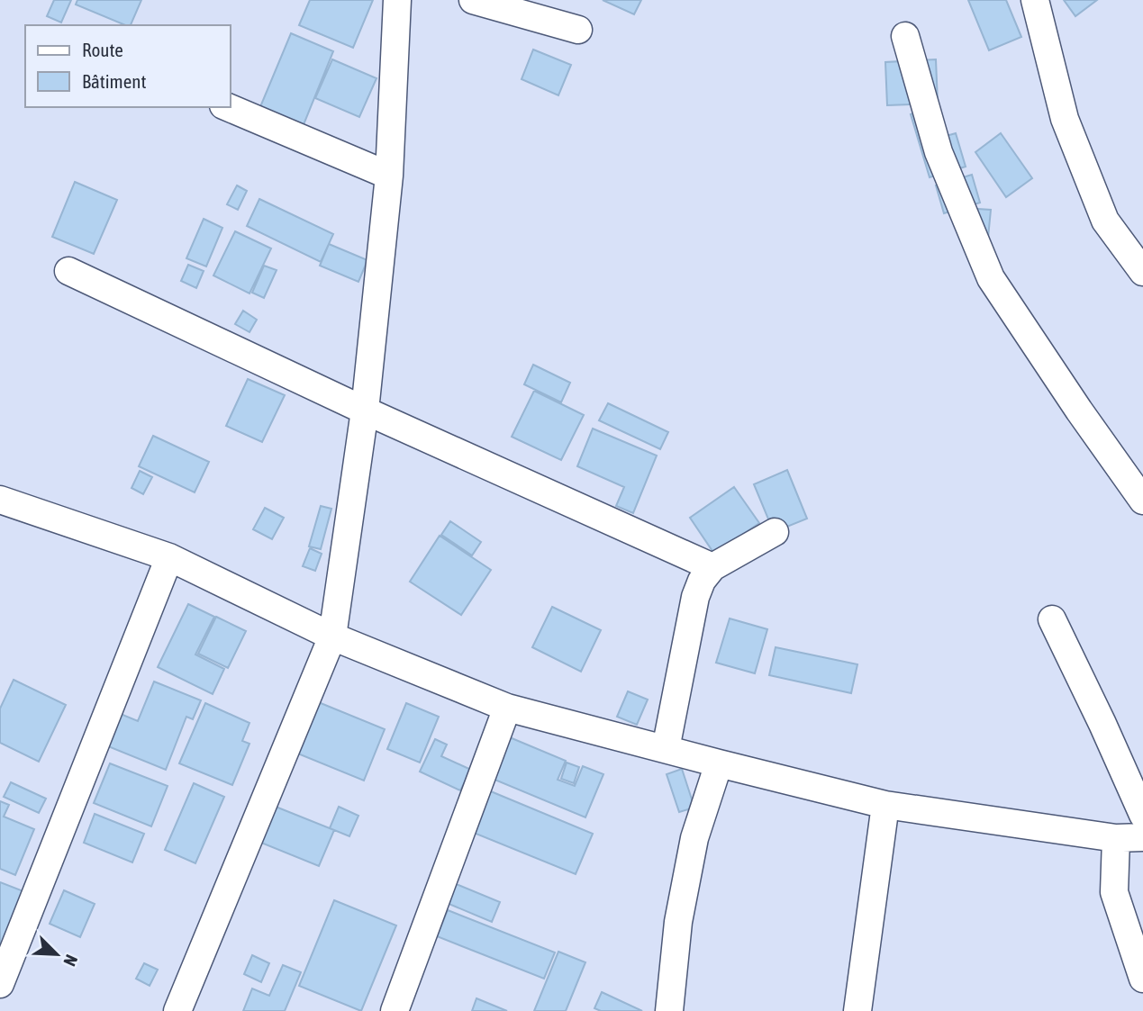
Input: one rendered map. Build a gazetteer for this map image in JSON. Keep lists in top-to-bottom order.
{
  "legend": ["Route", "Bâtiment"],
  "north": "bottom right"
}
